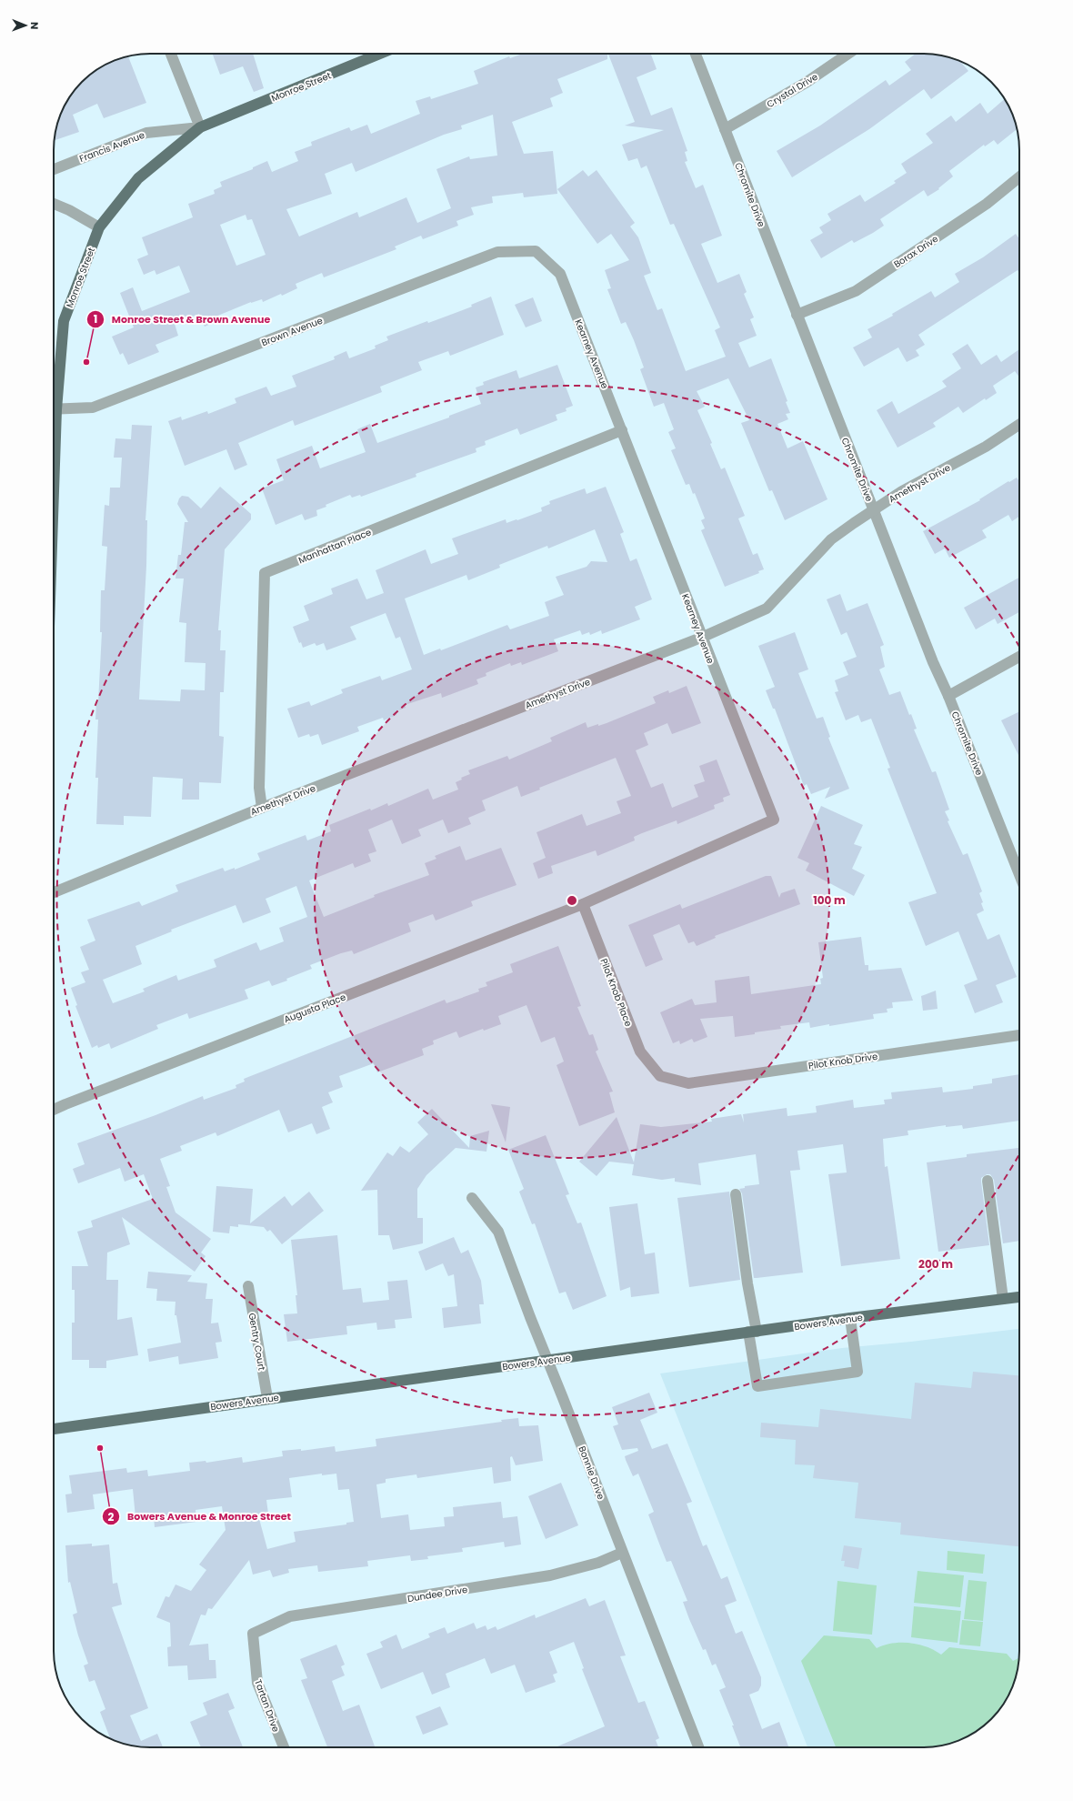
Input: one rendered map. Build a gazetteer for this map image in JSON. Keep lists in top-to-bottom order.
{
  "streets": {
    "main road": ["Monroe Street", "Bowers Avenue"],
    "street": [
      "Crystal Drive",
      "Francis Avenue",
      "Chromite Drive",
      "Borax Drive",
      "Brown Avenue",
      "Kearney Avenue",
      "Amethyst Drive",
      "Manhattan Place",
      "Pilot Knob Place",
      "Augusta Place",
      "Pilot Knob Drive",
      "Gentry Court",
      "Bonnie Drive",
      "Dundee Drive",
      "Tartan Drive"
    ]
  },
  "crossings": [
    ["Monroe Street", "Francis Avenue"],
    ["Crystal Drive", "Chromite Drive"],
    ["Chromite Drive", "Borax Drive"],
    ["Chromite Drive", "Amethyst Drive"],
    ["Brown Avenue", "Kearney Avenue"],
    ["Kearney Avenue", "Amethyst Drive"],
    ["Kearney Avenue", "Manhattan Place"],
    ["Kearney Avenue", "Pilot Knob Place"],
    ["Kearney Avenue", "Augusta Place"],
    ["Amethyst Drive", "Manhattan Place"],
    ["Pilot Knob Place", "Augusta Place"],
    ["Pilot Knob Place", "Pilot Knob Drive"],
    ["Bowers Avenue", "Gentry Court"],
    ["Bowers Avenue", "Bonnie Drive"],
    ["Bonnie Drive", "Dundee Drive"],
    ["Dundee Drive", "Tartan Drive"]
  ],
  "places": ["Monroe Street & Brown Avenue", "Bowers Avenue & Monroe Street"],
  "north": "right",
  "rings": ["100 m", "200 m"]
}
